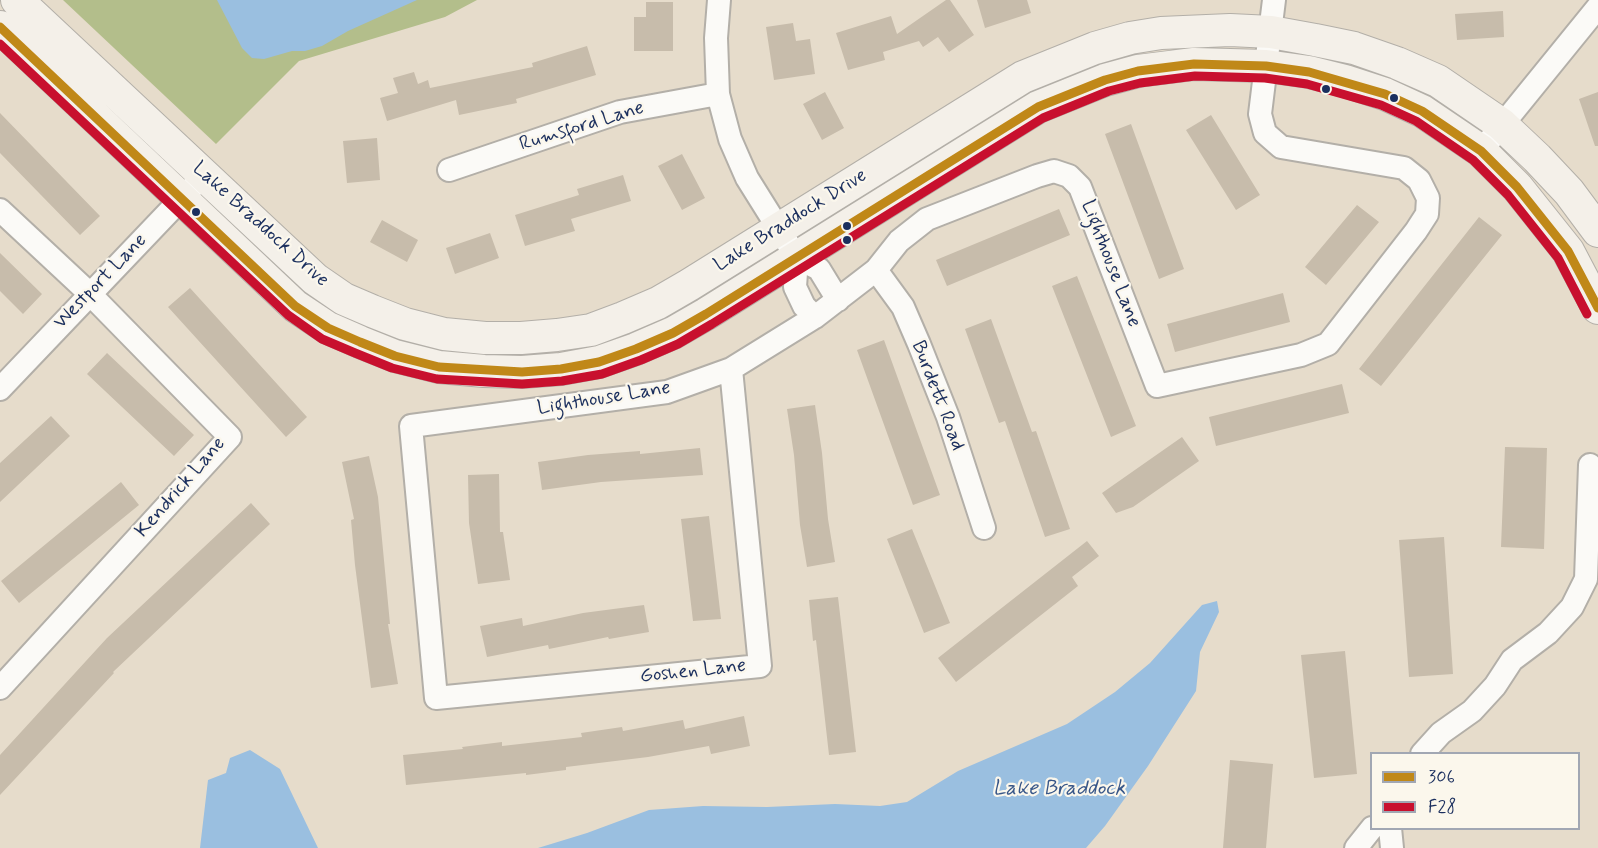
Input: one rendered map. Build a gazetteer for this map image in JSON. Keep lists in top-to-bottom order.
{
  "streets": {
    "street": [
      "Rumsford Lane",
      "Lake Braddock Drive",
      "Lighthouse Lane",
      "Westport Lane",
      "Burdett Road",
      "Kendrick Lane",
      "Goshen Lane"
    ]
  },
  "crossings": [
    ["Lake Braddock Drive", "Lighthouse Lane"],
    ["Lake Braddock Drive", "Westport Lane"],
    ["Lighthouse Lane", "Burdett Road"],
    ["Lighthouse Lane", "Goshen Lane"],
    ["Westport Lane", "Kendrick Lane"]
  ],
  "water": ["Lake Braddock"],
  "lines": ["transit line 306", "transit line F28"],
  "legend": ["306", "F28"]
}
